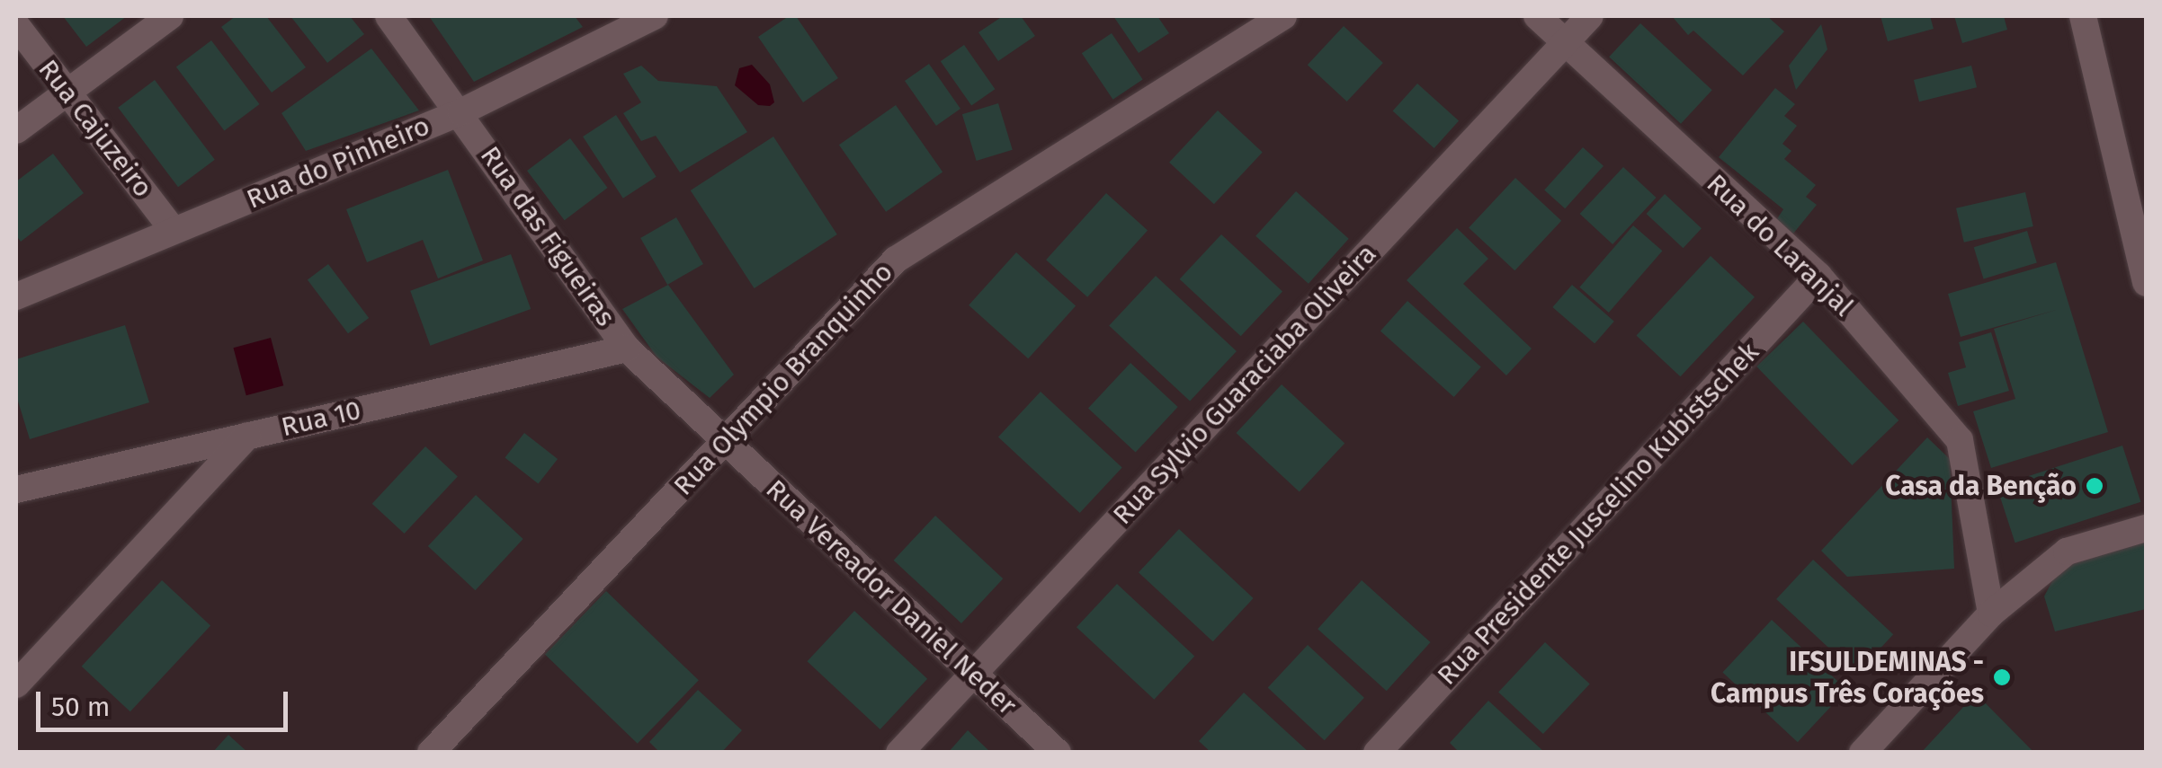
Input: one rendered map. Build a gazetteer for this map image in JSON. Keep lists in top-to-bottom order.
{
  "streets": {
    "street": [
      "Rua Cajuzeiro",
      "Rua do Pinheiro",
      "Rua das Figueiras",
      "Rua do Laranjal",
      "Rua Olympio Branquinho",
      "Rua Sylvio Guaraciaba Oliveira",
      "Rua 10",
      "Rua Presidente Juscelino Kubistschek",
      "Rua Vereador Daniel Neder"
    ]
  },
  "crossings": [
    ["Rua Cajuzeiro", "Rua do Pinheiro"],
    ["Rua do Pinheiro", "Rua das Figueiras"],
    ["Rua das Figueiras", "Rua Olympio Branquinho"],
    ["Rua das Figueiras", "Rua 10"],
    ["Rua das Figueiras", "Rua Vereador Daniel Neder"],
    ["Rua do Laranjal", "Rua Sylvio Guaraciaba Oliveira"],
    ["Rua do Laranjal", "Rua Presidente Juscelino Kubistschek"],
    ["Rua Olympio Branquinho", "Rua Vereador Daniel Neder"],
    ["Rua Sylvio Guaraciaba Oliveira", "Rua Vereador Daniel Neder"]
  ],
  "places": ["Casa da Benção", "IFSULDEMINAS - Campus Três Corações"],
  "scale_bar": "50 m"
}
